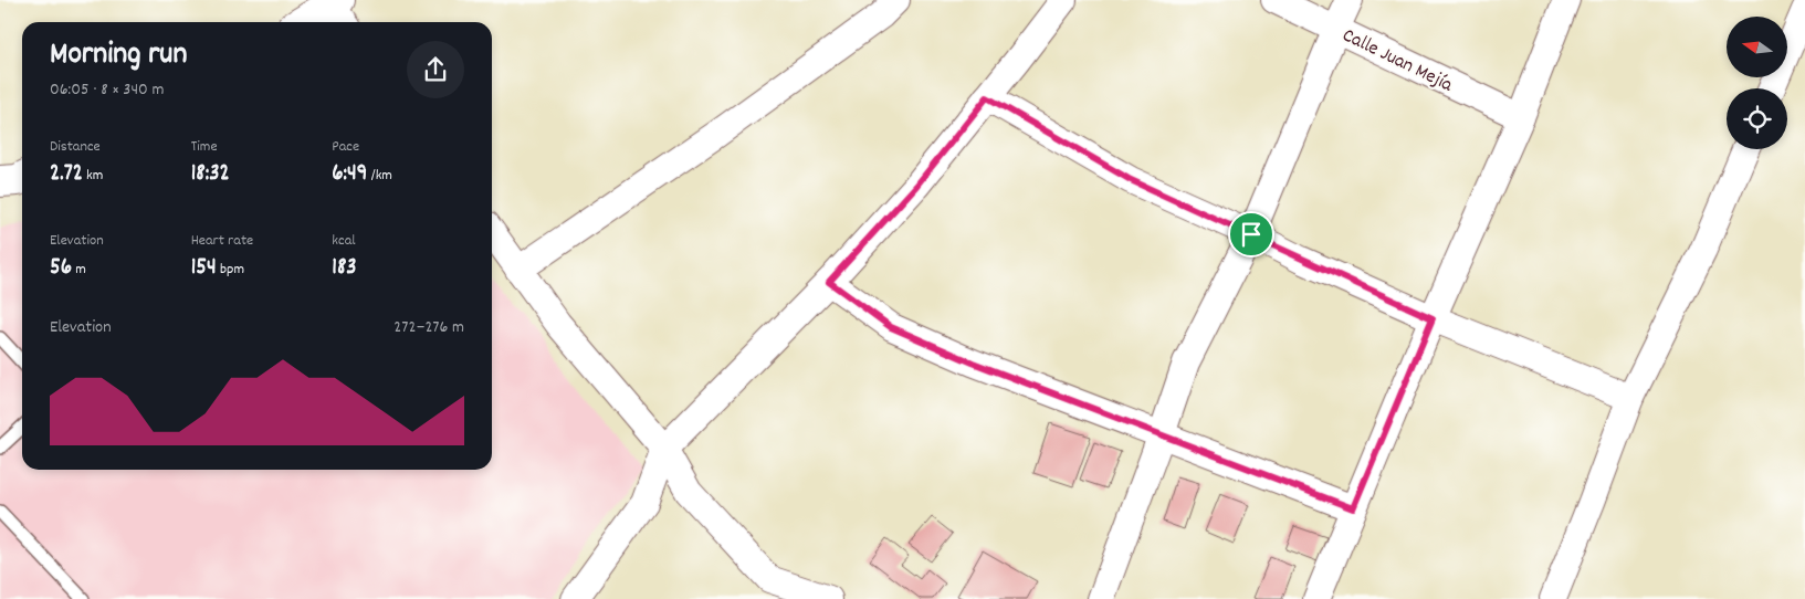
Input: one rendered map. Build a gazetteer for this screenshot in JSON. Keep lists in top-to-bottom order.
{
  "streets": {
    "street": ["Calle Juan Mejía"]
  },
  "north": "left",
  "page": {
    "heading": ["Morning run", "06:05 · 8 × 340 m"],
    "stats": [
      ["Distance", "2.72 km"],
      ["Time", "18:32"],
      ["Pace", "6:49 /km"],
      ["Elevation", "56 m"],
      ["Heart rate", "154 bpm"],
      ["kcal", "183"]
    ],
    "chart": ["Elevation", "272–276 m"]
  }
}
